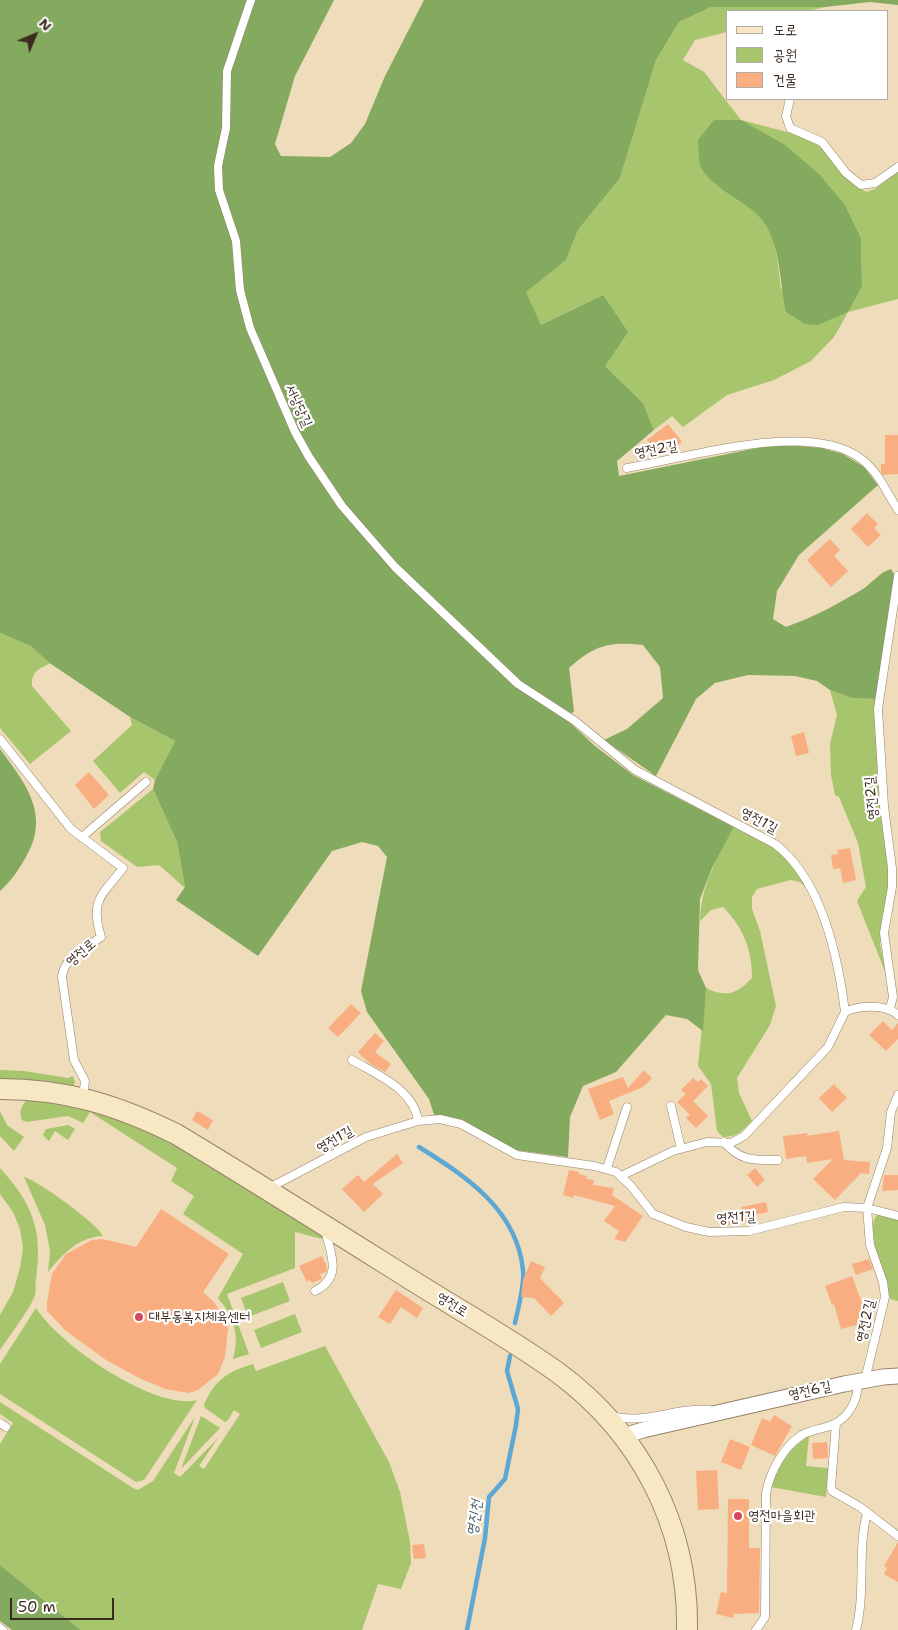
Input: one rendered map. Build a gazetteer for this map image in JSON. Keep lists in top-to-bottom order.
{
  "streets": {
    "street": ["영전로", "영전6길"],
    "lane": ["서낭당길", "영전2길", "영전1길"]
  },
  "crossings": [
    ["서낭당길", "영전1길"],
    ["영전2길", "영전1길"],
    ["영전2길", "영전6길"],
    ["영전1길", "영전로"],
    ["영전로", "영전6길"]
  ],
  "water": ["영진천"],
  "places": ["대부동복지체육센터", "영전마을회관"],
  "legend": ["도로", "공원", "건물"],
  "scale_bar": "50 m",
  "north": "top right"
}
